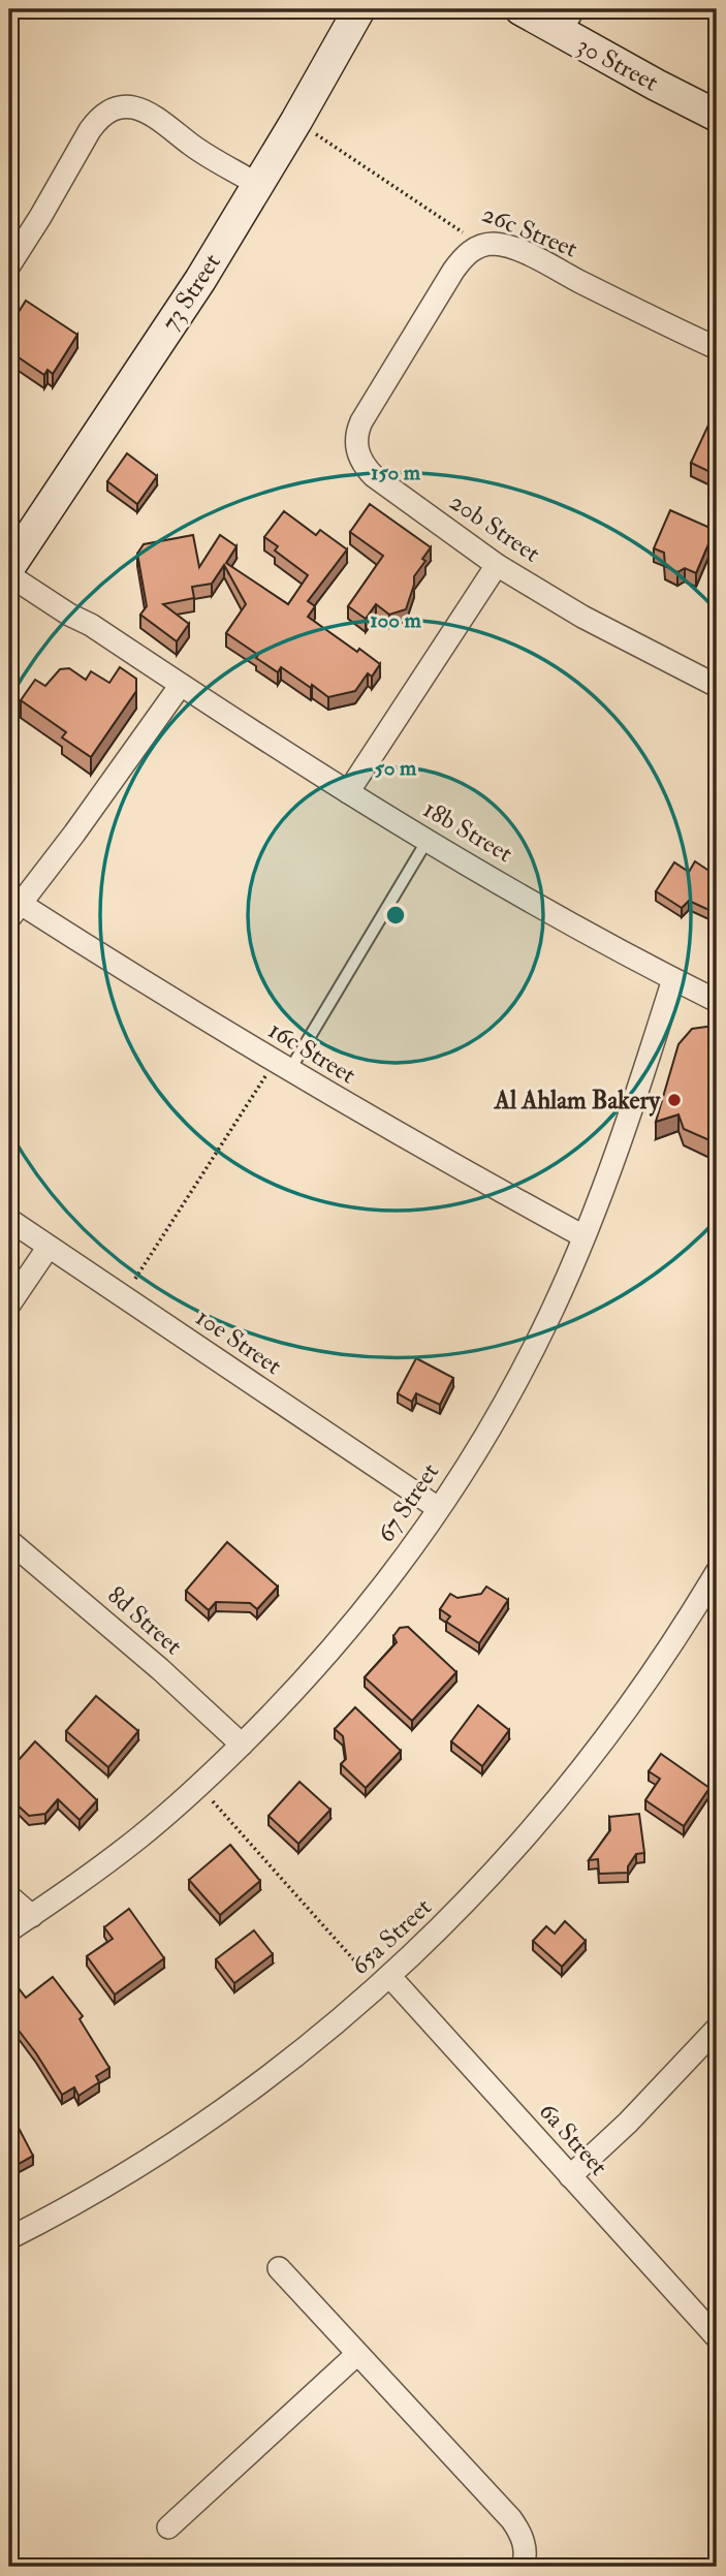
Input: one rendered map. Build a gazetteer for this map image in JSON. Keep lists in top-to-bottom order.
{
  "streets": {
    "street": [
      "30 Street",
      "26c Street",
      "73 Street",
      "20b Street",
      "18b Street",
      "16c Street",
      "10e Street",
      "67 Street",
      "8d Street",
      "65a Street",
      "6a Street"
    ]
  },
  "crossings": [
    ["26c Street", "73 Street"],
    ["26c Street", "20b Street"],
    ["73 Street", "18b Street"],
    ["18b Street", "67 Street"],
    ["16c Street", "67 Street"],
    ["10e Street", "67 Street"],
    ["67 Street", "8d Street"],
    ["65a Street", "6a Street"]
  ],
  "places": ["Al Ahlam Bakery"],
  "rings": ["150 m", "100 m", "50 m"]
}
